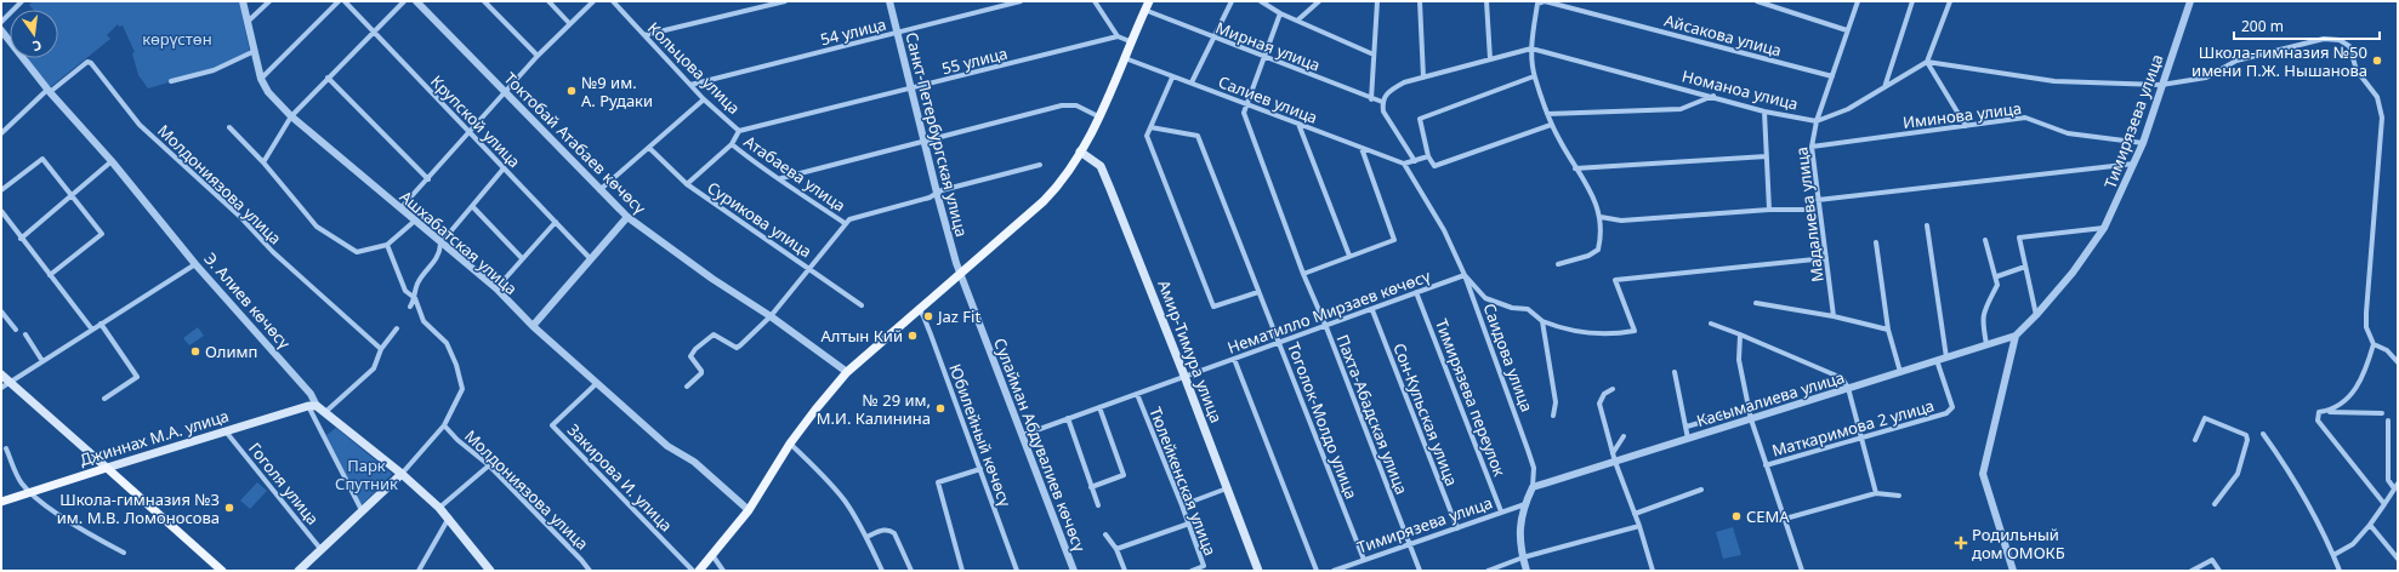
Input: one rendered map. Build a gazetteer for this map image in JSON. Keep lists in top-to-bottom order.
{
  "streets": {
    "main road": ["Э. Алиев көчөсү", "Амир-Тимура улица", "Джиннах М.А. улица"],
    "street": [
      "54 улица",
      "Айсакова улица",
      "Мирная улица",
      "55 улица",
      "Кольцова улица",
      "Номаноа улица",
      "Салиев улица",
      "Иминова улица",
      "Крупской улица",
      "Тимирязева улица",
      "Санкт-Петербургская улица",
      "Токтобай Атабаев көчөсү",
      "Атабаева улица",
      "Молдониязова улица",
      "Мадалиева улица",
      "Сурикова улица",
      "Ашхабатская улица",
      "Нематилло Мирзаев көчөсү",
      "Саидова улица",
      "Тимирязева переулок",
      "Касымалиева улица",
      "Пахта-Абадская улица",
      "Сон-Кульская улица",
      "Тоголок-Молдо улица",
      "Маткаримова 2 улица",
      "Юбилейный көчөсү",
      "Сулайман Абдувалиев көчөсү",
      "Закирова И. улица",
      "Тюлейкенская улица",
      "Гоголя улица"
    ]
  },
  "crossings": [
    ["54 улица", "Кольцова улица"],
    ["54 улица", "Санкт-Петербургская улица"],
    ["Айсакова улица", "Номаноа улица"],
    ["Айсакова улица", "Мадалиева улица"],
    ["Мирная улица", "Номаноа улица"],
    ["55 улица", "Кольцова улица"],
    ["55 улица", "Санкт-Петербургская улица"],
    ["Номаноа улица", "Мадалиева улица"],
    ["Салиев улица", "Саидова улица"],
    ["Салиев улица", "Пахта-Абадская улица"],
    ["Иминова улица", "Тимирязева улица"],
    ["Иминова улица", "Мадалиева улица"],
    ["Тимирязева улица", "Саидова улица"],
    ["Тимирязева улица", "Тимирязева переулок"],
    ["Тимирязева улица", "Касымалиева улица"],
    ["Тимирязева улица", "Пахта-Абадская улица"],
    ["Тимирязева улица", "Сон-Кульская улица"],
    ["Тимирязева улица", "Тоголок-Молдо улица"],
    ["Санкт-Петербургская улица", "Сулайман Абдувалиев көчөсү"],
    ["Молдониязова улица", "Э. Алиев көчөсү"],
    ["Ашхабатская улица", "Закирова И. улица"],
    ["Э. Алиев көчөсү", "Джиннах М.А. улица"],
    ["Нематилло Мирзаев көчөсү", "Амир-Тимура улица"],
    ["Нематилло Мирзаев көчөсү", "Саидова улица"],
    ["Нематилло Мирзаев көчөсү", "Тимирязева переулок"],
    ["Нематилло Мирзаев көчөсү", "Пахта-Абадская улица"],
    ["Нематилло Мирзаев көчөсү", "Сон-Кульская улица"],
    ["Нематилло Мирзаев көчөсү", "Тоголок-Молдо улица"],
    ["Нематилло Мирзаев көчөсү", "Сулайман Абдувалиев көчөсү"],
    ["Нематилло Мирзаев көчөсү", "Тюлейкенская улица"],
    ["Саидова улица", "Касымалиева улица"],
    ["Касымалиева улица", "Маткаримова 2 улица"],
    ["Джиннах М.А. улица", "Гоголя улица"]
  ],
  "parks": ["көрүстөн", "Парк Спутник"],
  "places": {
    "other": [
      "Школа-гимназия №50 имени П.Ж. Нышанова",
      "№9 им. А. Рудаки",
      "Jaz Fit",
      "Алтын Кий",
      "Олимп",
      "№ 29 им, М.И. Калинина",
      "Школа-гимназия №3 им. М.В. Ломоносова",
      "СЕМА"
    ],
    "health": ["Родильный дом ОМОКБ"]
  },
  "scale_bar": "200 m",
  "north": "bottom"
}
